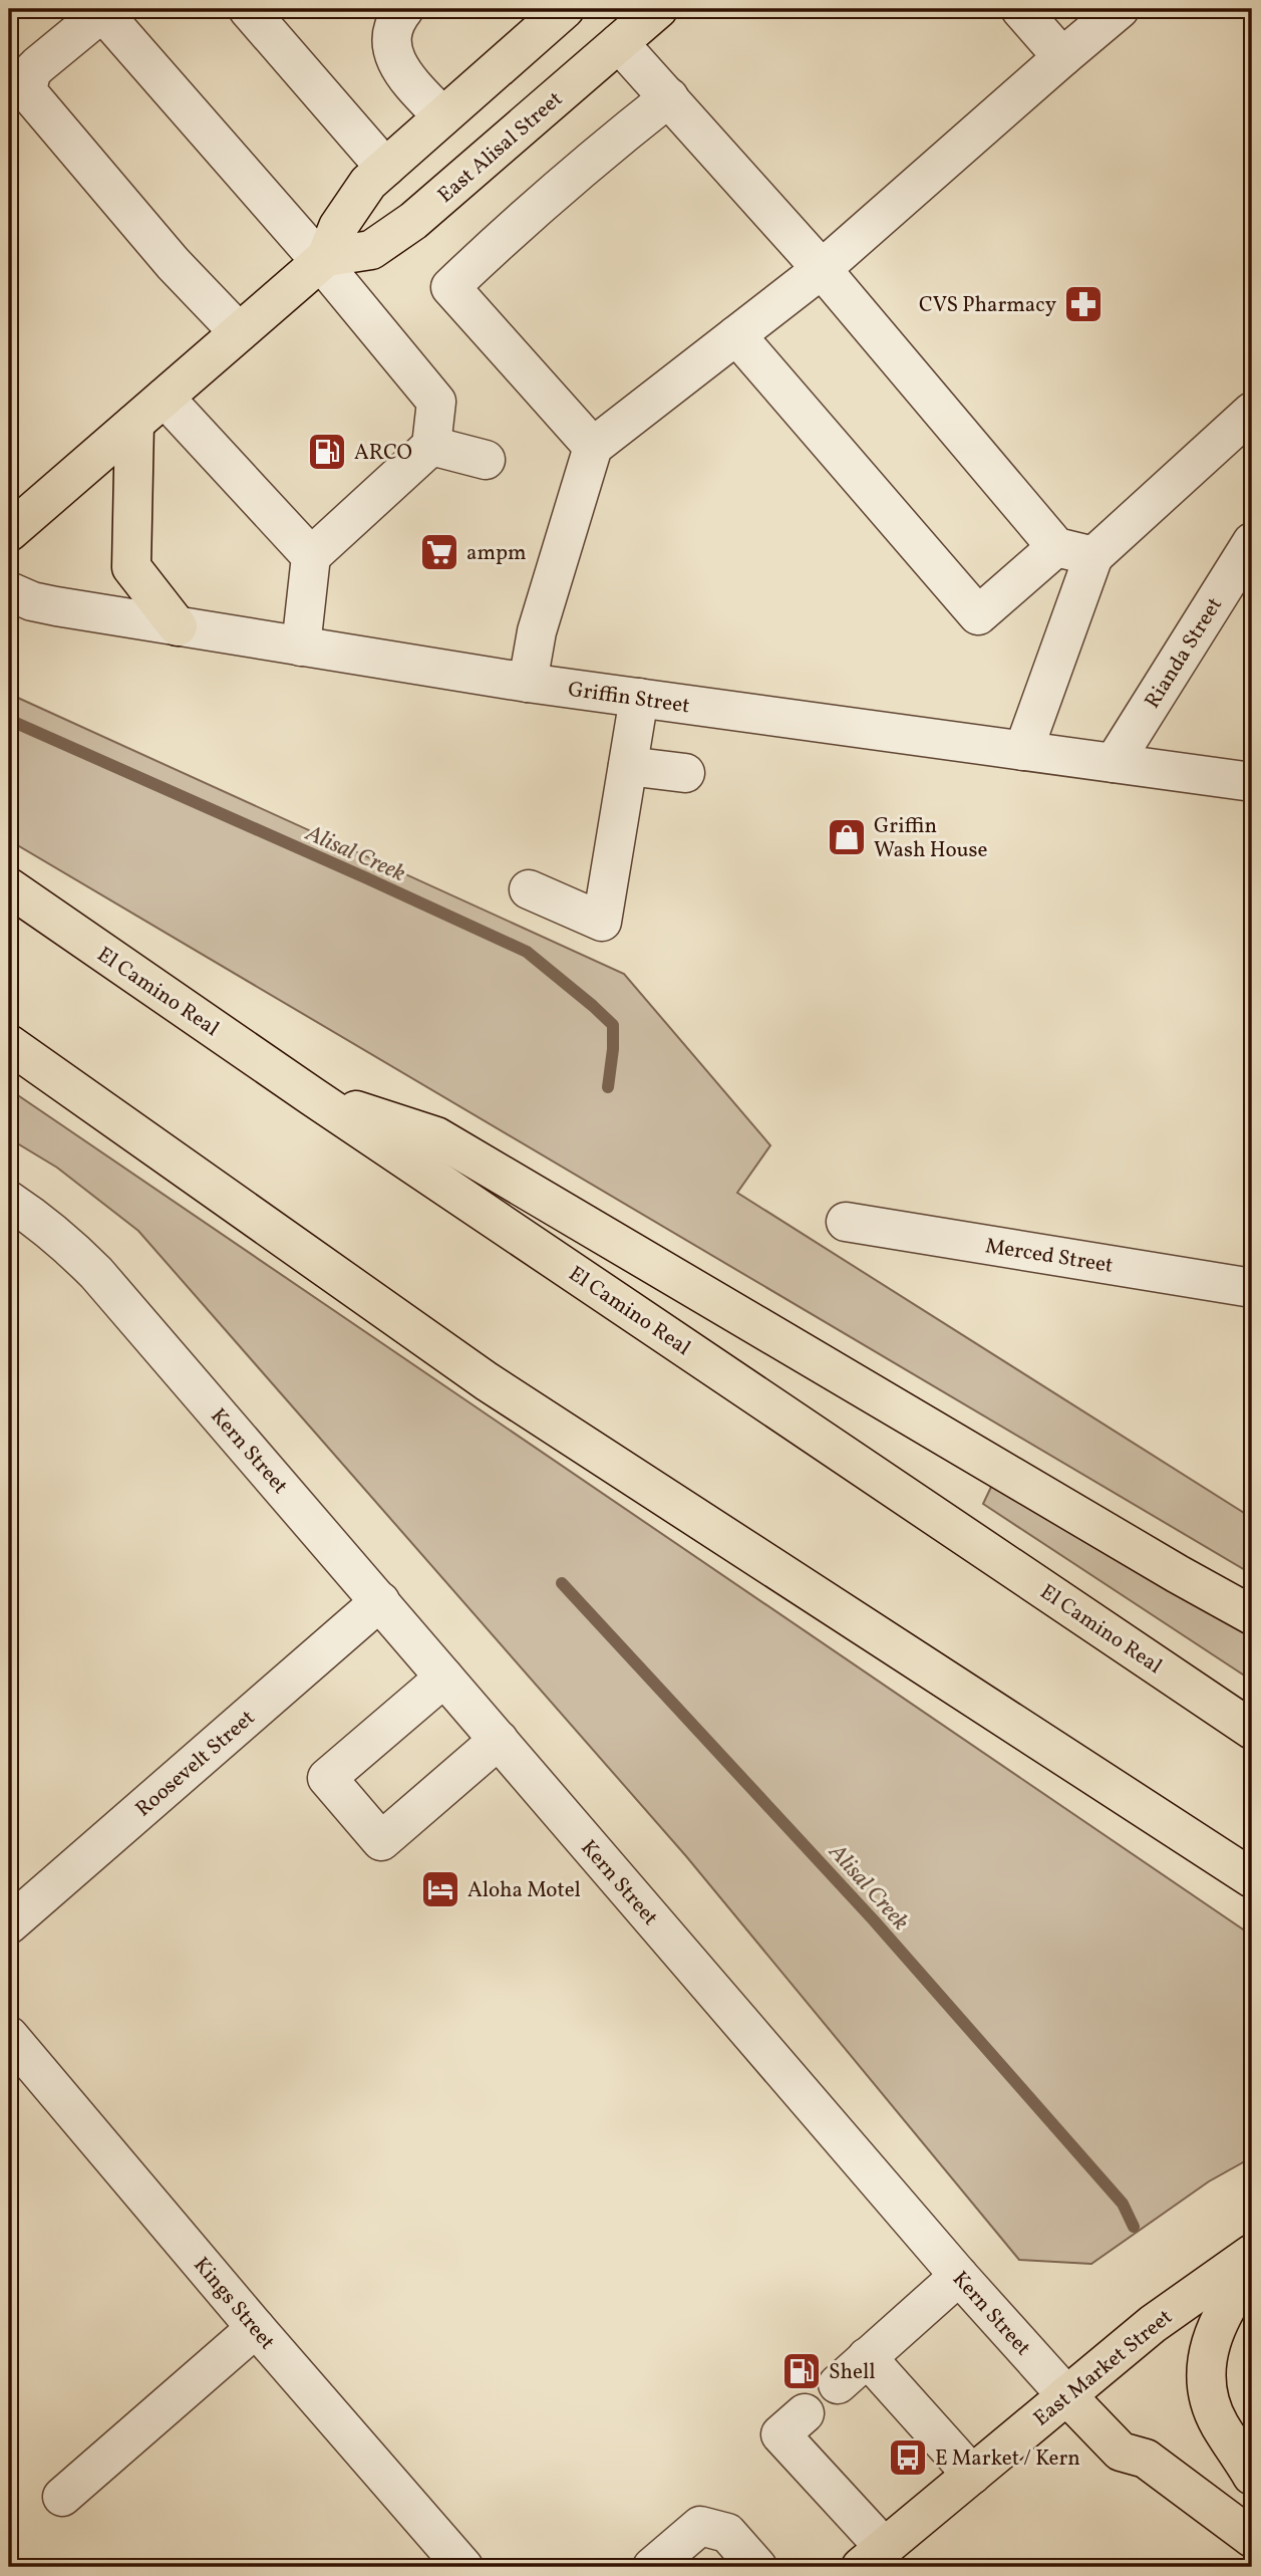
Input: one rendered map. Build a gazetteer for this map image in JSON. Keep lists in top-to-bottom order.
{
  "streets": {
    "main road": [
      "East Alisal Street",
      "El Camino Real",
      "Kern Street",
      "East Market Street"
    ],
    "street": [
      "Rianda Street",
      "Griffin Street",
      "Merced Street",
      "Roosevelt Street",
      "Kings Street"
    ]
  },
  "crossings": [
    ["Rianda Street", "Griffin Street"],
    ["Kern Street", "Roosevelt Street"],
    ["Kern Street", "East Market Street"]
  ],
  "water": ["Alisal Creek"],
  "places": {
    "pharmacy": ["CVS Pharmacy"],
    "fuel station": ["ARCO", "Shell"],
    "supermarket": ["ampm"],
    "shop": ["Griffin Wash House"],
    "hotel": ["Aloha Motel"],
    "bus stop": ["E Market / Kern"]
  }
}
